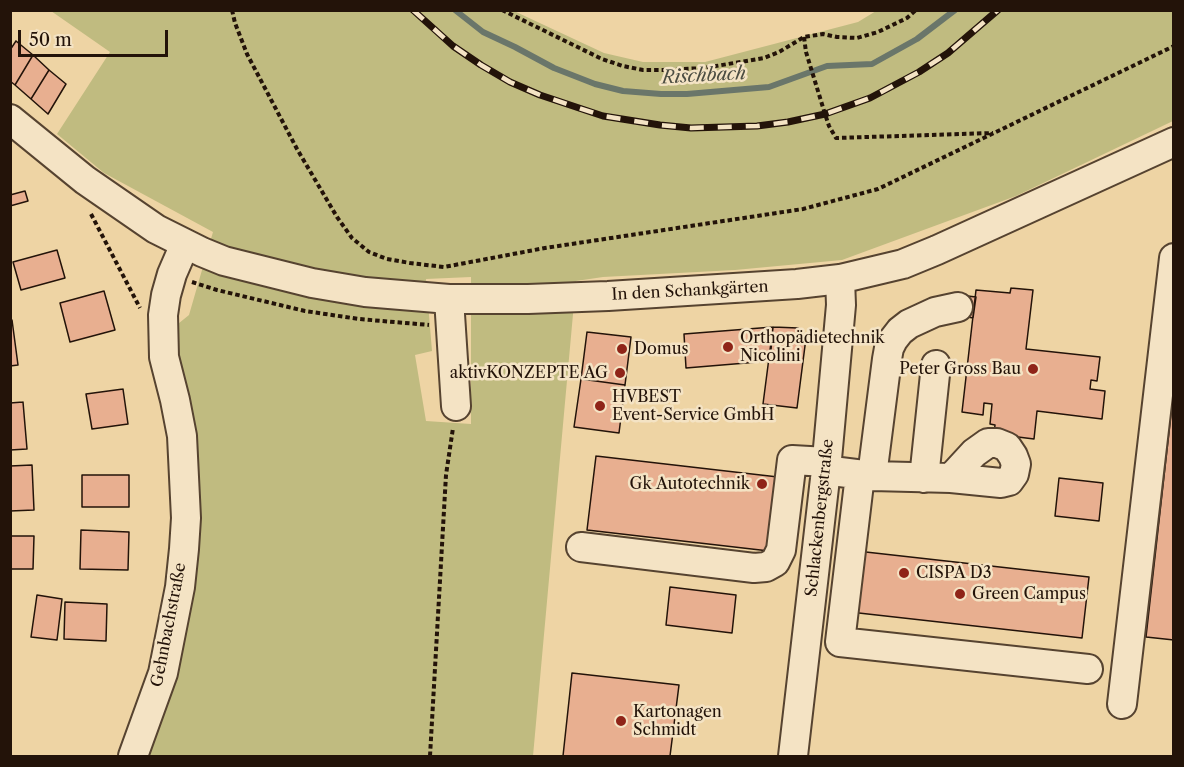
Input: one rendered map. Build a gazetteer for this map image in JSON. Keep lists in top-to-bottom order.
{
  "streets": {
    "street": ["In den Schankgärten", "Schlackenbergstraße", "Gehnbachstraße"]
  },
  "crossings": [
    ["In den Schankgärten", "Schlackenbergstraße"],
    ["In den Schankgärten", "Gehnbachstraße"]
  ],
  "water": ["Rischbach"],
  "places": [
    "Orthopädietechnik Nicolini",
    "Domus",
    "Peter Gross Bau",
    "aktivKONZEPTE AG",
    "HVBEST Event-Service GmbH",
    "Gk Autotechnik",
    "CISPA D3",
    "Green Campus",
    "Kartonagen Schmidt"
  ],
  "scale_bar": "50 m"
}
